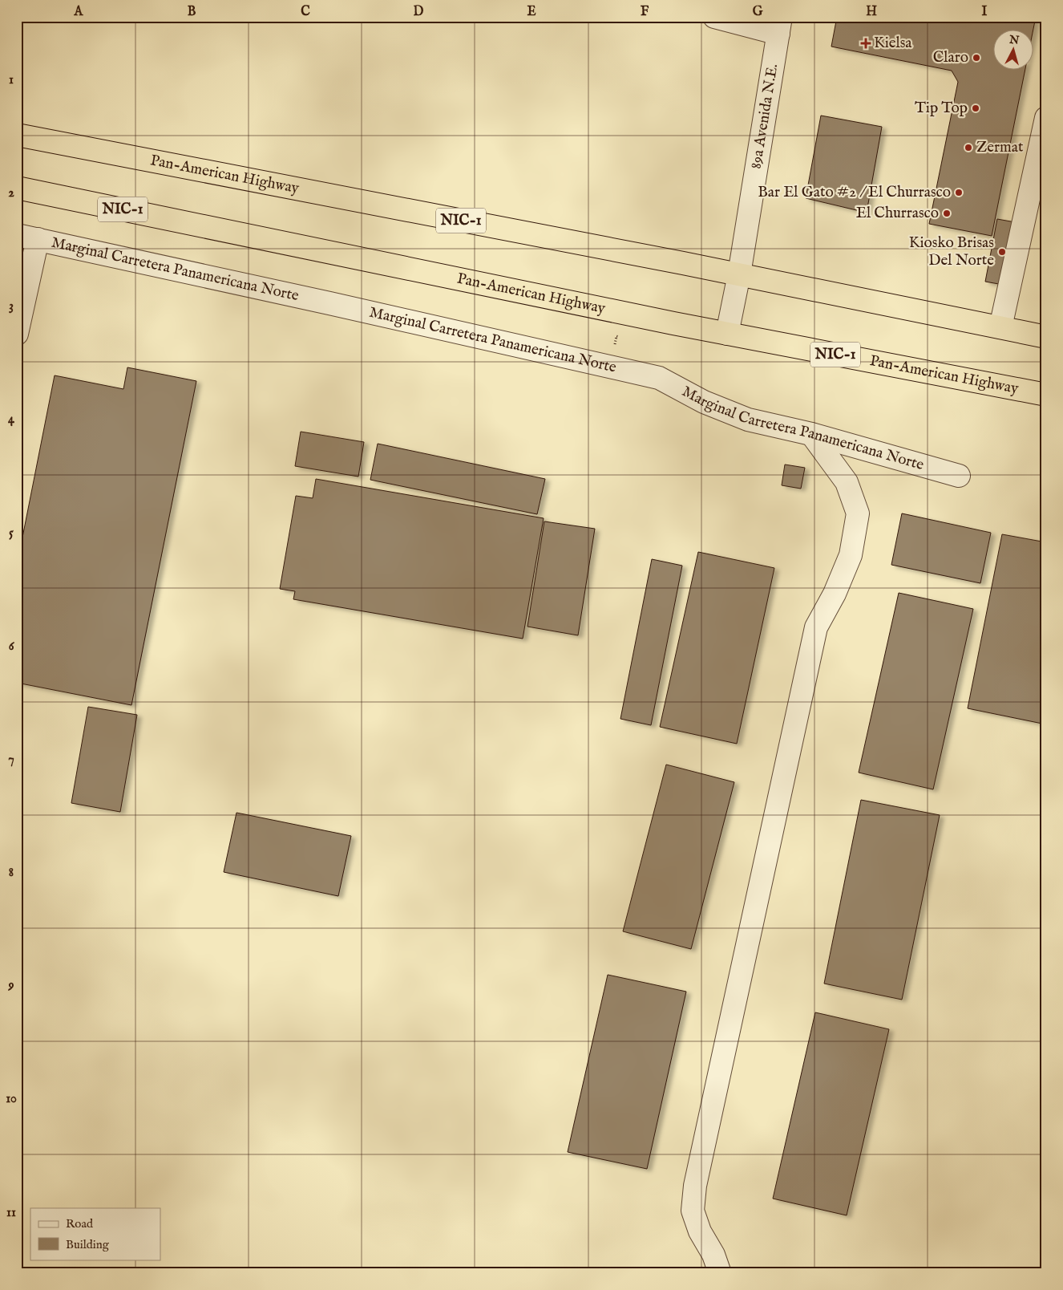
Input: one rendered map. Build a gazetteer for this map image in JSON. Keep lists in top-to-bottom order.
{
  "streets": {
    "highway": ["Pan-American Highway", "NIC-1"],
    "street": ["89a Avenida N.E.", "Marginal Carretera Panamericana Norte"]
  },
  "crossings": [
    ["89a Avenida N.E.", "Pan-American Highway"]
  ],
  "places": {
    "health": ["Kielsa"],
    "other": [
      "Claro",
      "Tip Top",
      "Zermat",
      "Bar El Gato #2 / El Churrasco",
      "El Churrasco",
      "Kiosko Brisas Del Norte"
    ]
  },
  "legend": ["Road", "Building"],
  "north": "top",
  "grid": {
    "columns": [
      "A",
      "B",
      "C",
      "D",
      "E",
      "F",
      "G",
      "H",
      "I"
    ],
    "rows": [
      "1",
      "2",
      "3",
      "4",
      "5",
      "6",
      "7",
      "8",
      "9",
      "10",
      "11"
    ]
  }
}
